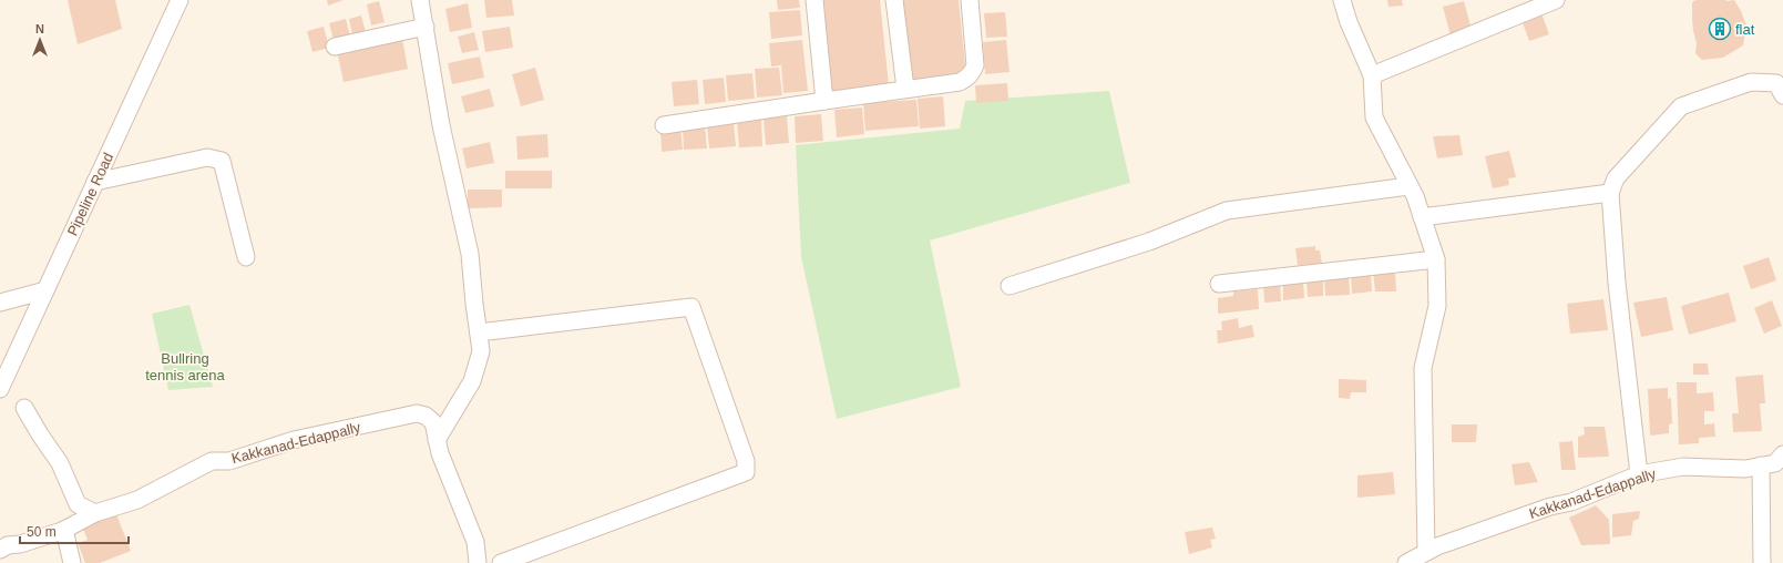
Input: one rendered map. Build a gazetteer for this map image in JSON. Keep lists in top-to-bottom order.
{
  "streets": {
    "street": ["Pipeline Road", "Kakkanad-Edappally"]
  },
  "parks": ["Bullring tennis arena"],
  "places": {
    "building": ["flat"]
  },
  "scale_bar": "50 m",
  "north": "top"
}
